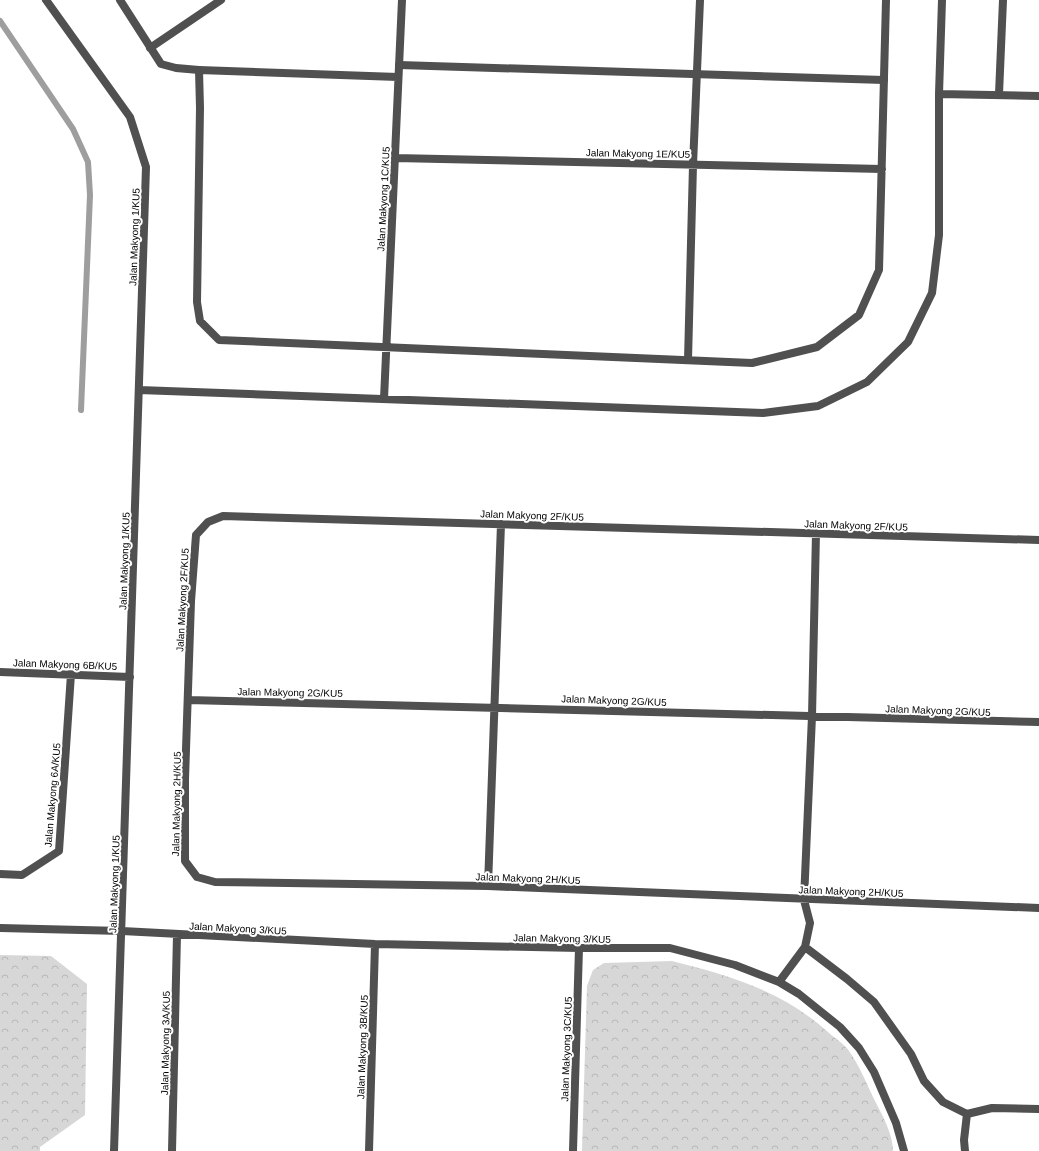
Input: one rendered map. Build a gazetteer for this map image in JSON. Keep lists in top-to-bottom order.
{
  "streets": {
    "street": [
      "Jalan Makyong 1E/KU5",
      "Jalan Makyong 1C/KU5",
      "Jalan Makyong 1/KU5",
      "Jalan Makyong 2F/KU5",
      "Jalan Makyong 6B/KU5",
      "Jalan Makyong 2G/KU5",
      "Jalan Makyong 6A/KU5",
      "Jalan Makyong 2H/KU5",
      "Jalan Makyong 3/KU5",
      "Jalan Makyong 3A/KU5",
      "Jalan Makyong 3B/KU5",
      "Jalan Makyong 3C/KU5"
    ]
  },
  "crossings": [
    ["Jalan Makyong 1E/KU5", "Jalan Makyong 1C/KU5"],
    ["Jalan Makyong 1/KU5", "Jalan Makyong 6B/KU5"],
    ["Jalan Makyong 1/KU5", "Jalan Makyong 3/KU5"],
    ["Jalan Makyong 2F/KU5", "Jalan Makyong 2G/KU5"],
    ["Jalan Makyong 2F/KU5", "Jalan Makyong 2H/KU5"],
    ["Jalan Makyong 6B/KU5", "Jalan Makyong 6A/KU5"],
    ["Jalan Makyong 2G/KU5", "Jalan Makyong 2H/KU5"],
    ["Jalan Makyong 3/KU5", "Jalan Makyong 3A/KU5"],
    ["Jalan Makyong 3/KU5", "Jalan Makyong 3B/KU5"],
    ["Jalan Makyong 3/KU5", "Jalan Makyong 3C/KU5"]
  ]
}
